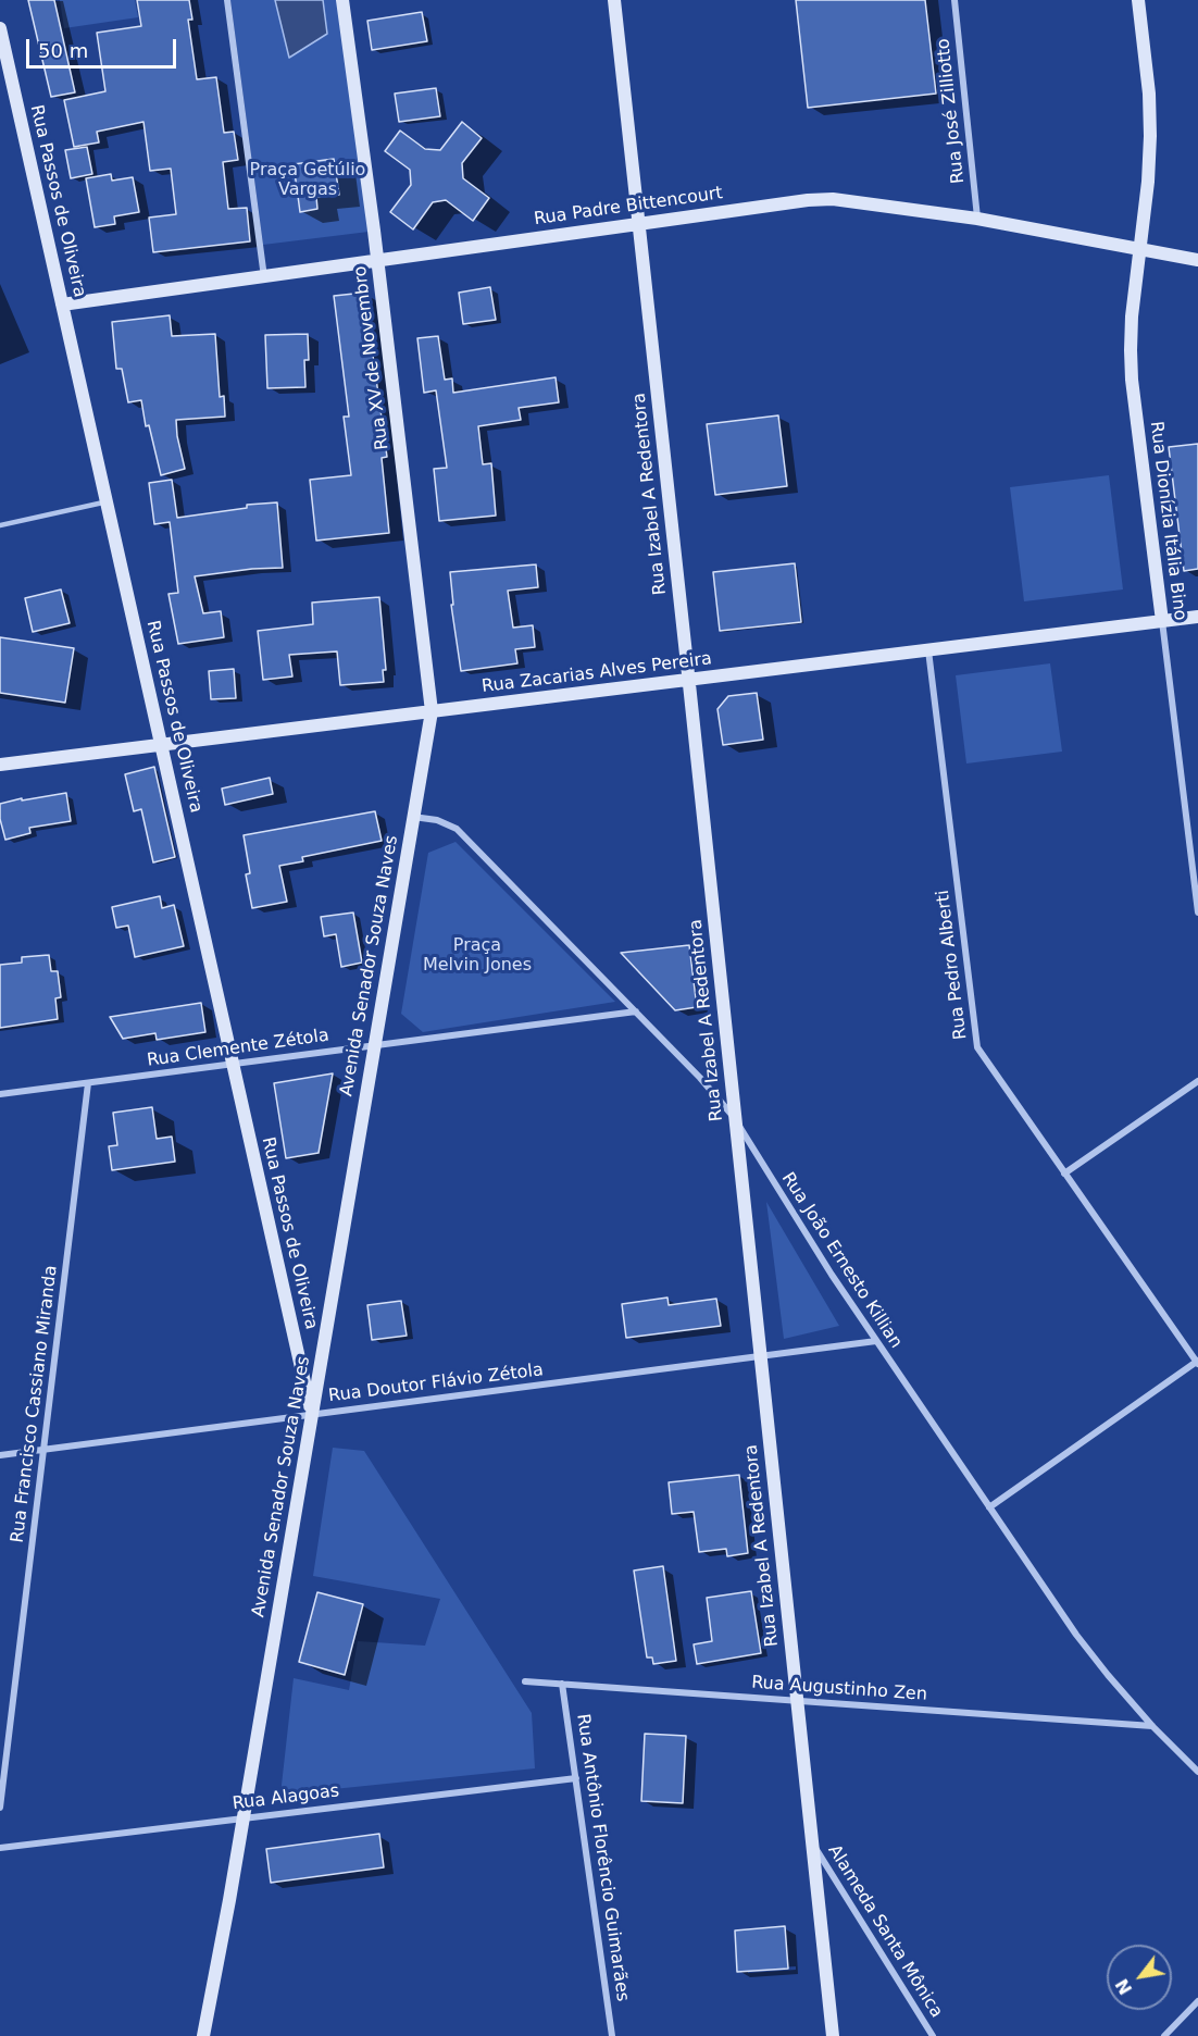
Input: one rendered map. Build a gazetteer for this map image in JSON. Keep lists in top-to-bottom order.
{
  "streets": {
    "main road": [
      "Rua Passos de Oliveira",
      "Rua Padre Bittencourt",
      "Rua XV de Novembro",
      "Rua Izabel A Redentora",
      "Rua Dionízia Itália Bino",
      "Rua Zacarias Alves Pereira",
      "Avenida Senador Souza Naves"
    ],
    "street": [
      "Rua José Zilliotto",
      "Rua Pedro Alberti",
      "Rua Clemente Zétola",
      "Rua João Ernesto Killian",
      "Rua Doutor Flávio Zétola",
      "Rua Francisco Cassiano Miranda",
      "Rua Augustinho Zen",
      "Rua Alagoas",
      "Rua Antônio Florêncio Guimarães",
      "Alameda Santa Mônica"
    ]
  },
  "crossings": [
    ["Rua José Zilliotto", "Rua Padre Bittencourt"],
    ["Rua Passos de Oliveira", "Rua Padre Bittencourt"],
    ["Rua Passos de Oliveira", "Rua Zacarias Alves Pereira"],
    ["Rua Passos de Oliveira", "Avenida Senador Souza Naves"],
    ["Rua Passos de Oliveira", "Rua Clemente Zétola"],
    ["Rua Passos de Oliveira", "Rua Doutor Flávio Zétola"],
    ["Rua Padre Bittencourt", "Rua XV de Novembro"],
    ["Rua Padre Bittencourt", "Rua Izabel A Redentora"],
    ["Rua Padre Bittencourt", "Rua Dionízia Itália Bino"],
    ["Rua XV de Novembro", "Rua Zacarias Alves Pereira"],
    ["Rua XV de Novembro", "Avenida Senador Souza Naves"],
    ["Rua Izabel A Redentora", "Rua Zacarias Alves Pereira"],
    ["Rua Izabel A Redentora", "Rua João Ernesto Killian"],
    ["Rua Izabel A Redentora", "Rua Doutor Flávio Zétola"],
    ["Rua Izabel A Redentora", "Rua Augustinho Zen"],
    ["Rua Izabel A Redentora", "Alameda Santa Mônica"],
    ["Rua Dionízia Itália Bino", "Rua Zacarias Alves Pereira"],
    ["Rua Zacarias Alves Pereira", "Rua Pedro Alberti"],
    ["Rua Zacarias Alves Pereira", "Avenida Senador Souza Naves"],
    ["Avenida Senador Souza Naves", "Rua Clemente Zétola"],
    ["Avenida Senador Souza Naves", "Rua João Ernesto Killian"],
    ["Avenida Senador Souza Naves", "Rua Doutor Flávio Zétola"],
    ["Avenida Senador Souza Naves", "Rua Alagoas"],
    ["Rua Clemente Zétola", "Rua João Ernesto Killian"],
    ["Rua Clemente Zétola", "Rua Francisco Cassiano Miranda"],
    ["Rua João Ernesto Killian", "Rua Doutor Flávio Zétola"],
    ["Rua João Ernesto Killian", "Rua Augustinho Zen"],
    ["Rua Doutor Flávio Zétola", "Rua Francisco Cassiano Miranda"],
    ["Rua Augustinho Zen", "Rua Antônio Florêncio Guimarães"],
    ["Rua Alagoas", "Rua Antônio Florêncio Guimarães"]
  ],
  "parks": ["Praça Getúlio Vargas", "Praça Melvin Jones"],
  "scale_bar": "50 m",
  "north": "bottom left"
}
